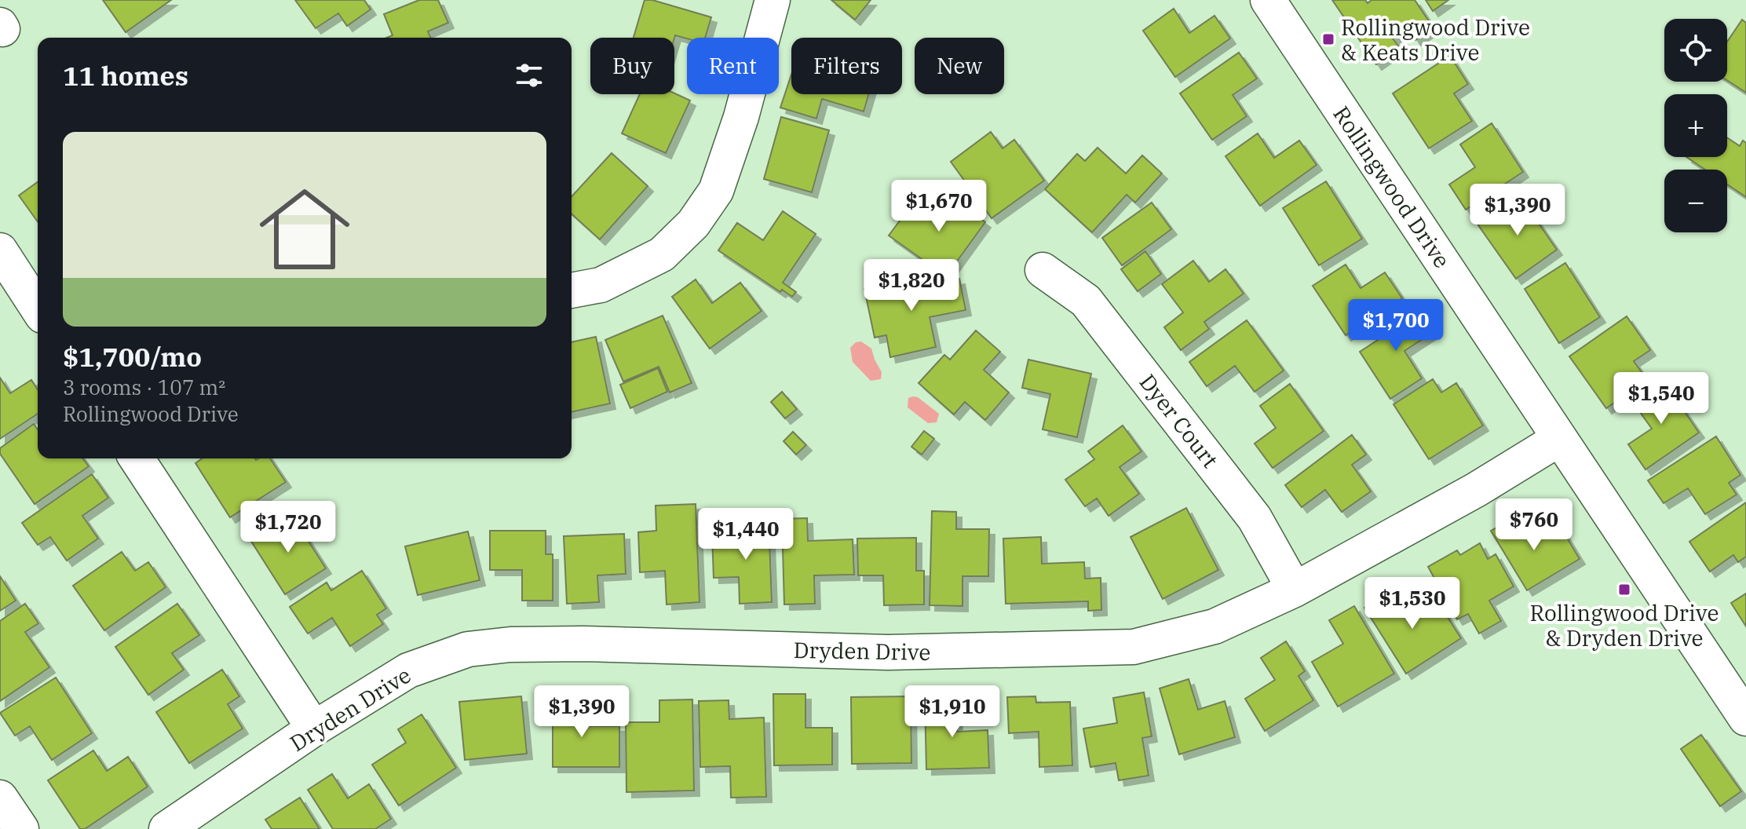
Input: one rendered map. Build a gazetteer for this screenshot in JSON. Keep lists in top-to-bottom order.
{
  "streets": {
    "street": ["Rollingwood Drive", "Dyer Court", "Dryden Drive"]
  },
  "crossings": [
    ["Rollingwood Drive", "Dryden Drive"],
    ["Dyer Court", "Dryden Drive"]
  ],
  "places": {
    "transit": ["Rollingwood Drive & Keats Drive", "Rollingwood Drive & Dryden Drive"]
  },
  "page": {
    "map_buttons": ["+", "−"],
    "chip": [
      "Buy",
      "Rent",
      "Filters",
      "New"
    ],
    "heading": "11 homes",
    "list": [
      {
        "name": "$1,700/mo",
        "note": "3 rooms · 107 m² · Rollingwood Drive"
      }
    ],
    "price": [
      "$1,670",
      "$1,390",
      "$1,820",
      "$1,700",
      "$1,540",
      "$760",
      "$1,720",
      "$1,440",
      "$1,530",
      "$1,390",
      "$1,910"
    ]
  }
}
